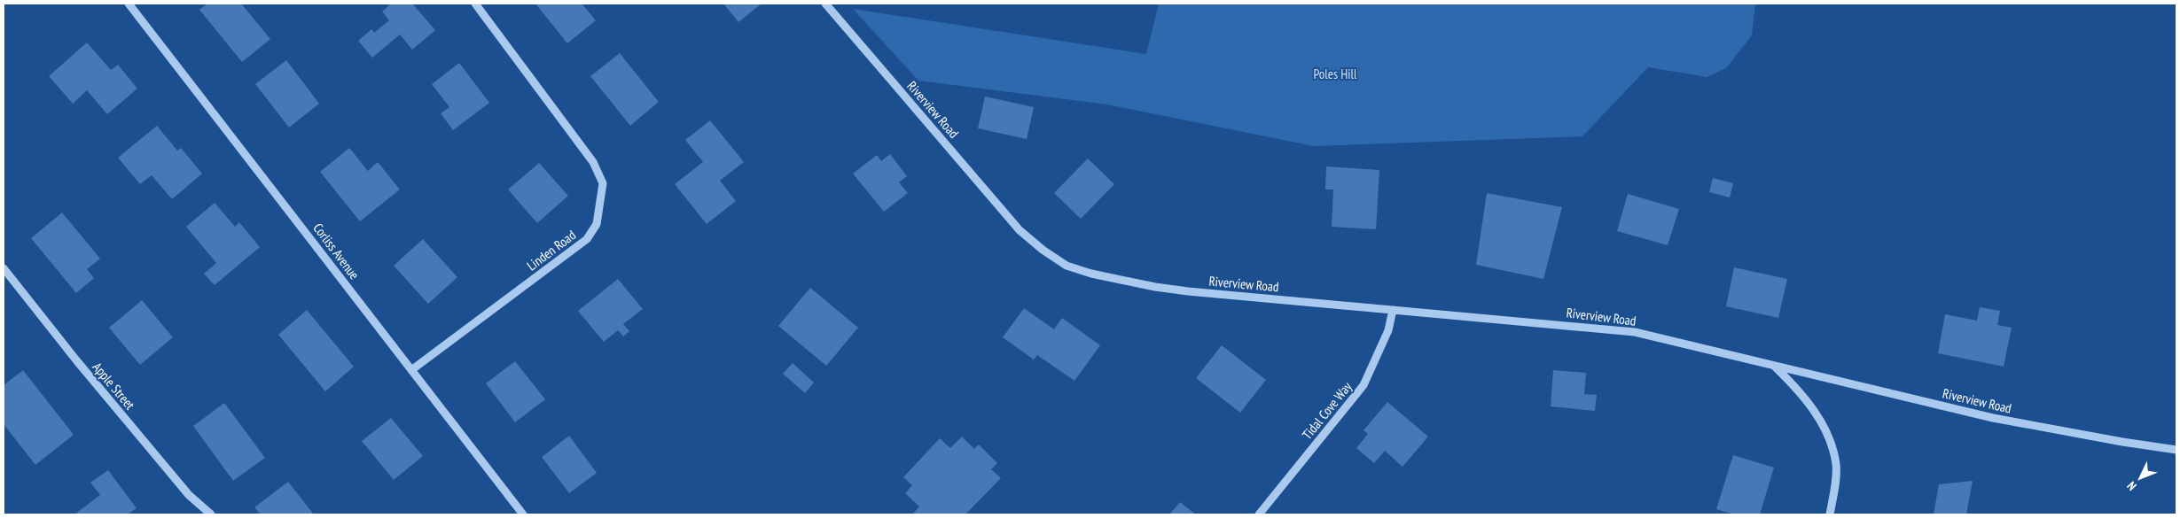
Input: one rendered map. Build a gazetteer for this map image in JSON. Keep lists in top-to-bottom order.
{
  "streets": {
    "street": [
      "Riverview Road",
      "Linden Road",
      "Corliss Avenue",
      "Apple Street",
      "Tidal Cove Way"
    ]
  },
  "crossings": [
    ["Riverview Road", "Tidal Cove Way"],
    ["Linden Road", "Corliss Avenue"]
  ],
  "parks": ["Poles Hill"],
  "north": "bottom left"
}
